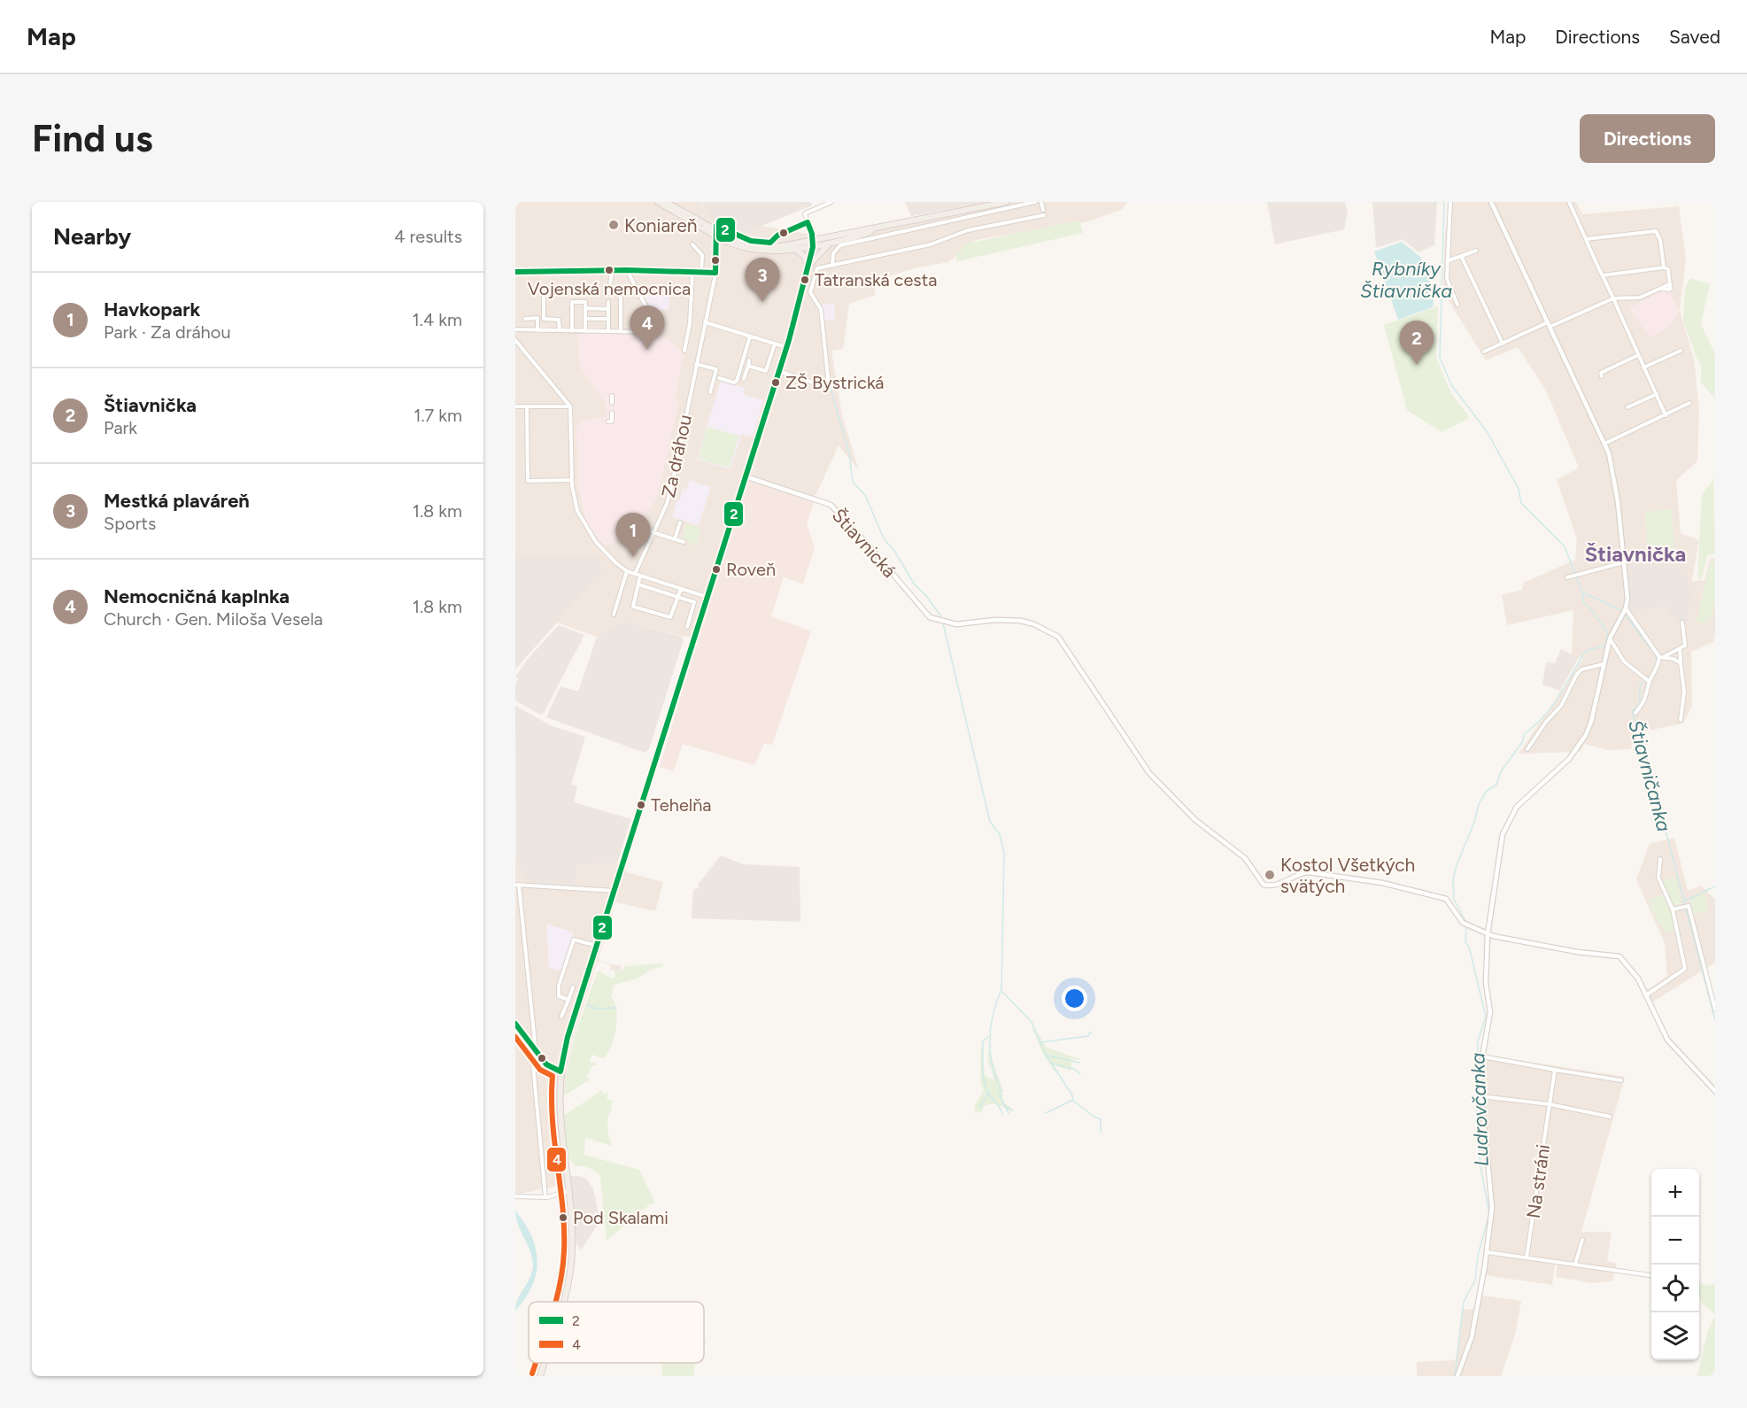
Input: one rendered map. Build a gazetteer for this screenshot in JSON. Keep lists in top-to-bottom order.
{
  "streets": {
    "street": ["Za dráhou", "Štiavnická", "Na stráni"]
  },
  "districts": ["Štiavnička"],
  "water": ["Rybníky Štiavnička", "Štiavničanka", "Ludrovčanka"],
  "places": [
    "Koniareň",
    "Vojenská nemocnica",
    "Tatranská cesta",
    "ZŠ Bystrická",
    "Roveň",
    "Tehelňa",
    "Kostol Všetkých svätých",
    "Pod Skalami"
  ],
  "lines": ["transit line 2", "transit line 4"],
  "legend": ["2", "4"],
  "page": {
    "header": "Map",
    "nav": ["Map", "Directions", "Saved"],
    "buttons": "Directions",
    "title": "Find us",
    "heading": ["Nearby", "4 results"],
    "pins": [
      "3",
      "4",
      "2",
      "1"
    ],
    "list": [
      {
        "mark": "1",
        "name": "Havkopark",
        "note": "Park · Za dráhou",
        "value": "1.4 km"
      },
      {
        "mark": "2",
        "name": "Štiavnička",
        "note": "Park",
        "value": "1.7 km"
      },
      {
        "mark": "3",
        "name": "Mestká plaváreň",
        "note": "Sports",
        "value": "1.8 km"
      },
      {
        "mark": "4",
        "name": "Nemocničná kaplnka",
        "note": "Church · Gen. Miloša Vesela",
        "value": "1.8 km"
      }
    ],
    "map_buttons": ["+", "−"]
  }
}
